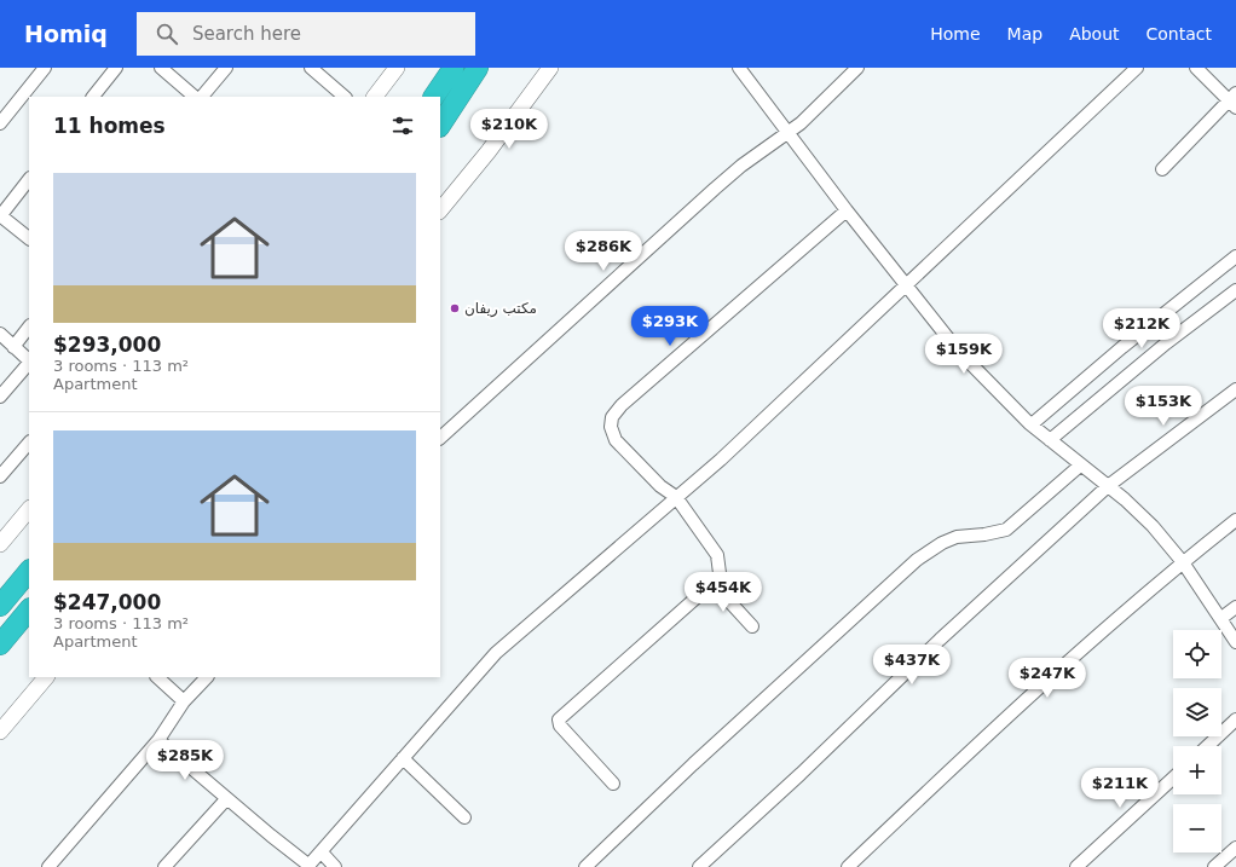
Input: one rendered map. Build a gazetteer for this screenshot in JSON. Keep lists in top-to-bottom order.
{
  "places": ["مكتب ريفان"],
  "page": {
    "header": "Homiq",
    "search": "Search here",
    "nav": [
      "Home",
      "Map",
      "About",
      "Contact"
    ],
    "heading": "11 homes",
    "price": [
      "$210K",
      "$286K",
      "$293K",
      "$212K",
      "$159K",
      "$153K",
      "$454K",
      "$437K",
      "$247K",
      "$285K",
      "$211K"
    ],
    "list": [
      {
        "name": "$293,000",
        "note": "3 rooms · 113 m² · Apartment"
      },
      {
        "name": "$247,000",
        "note": "3 rooms · 113 m² · Apartment"
      }
    ],
    "map_buttons": ["+", "−"]
  }
}
